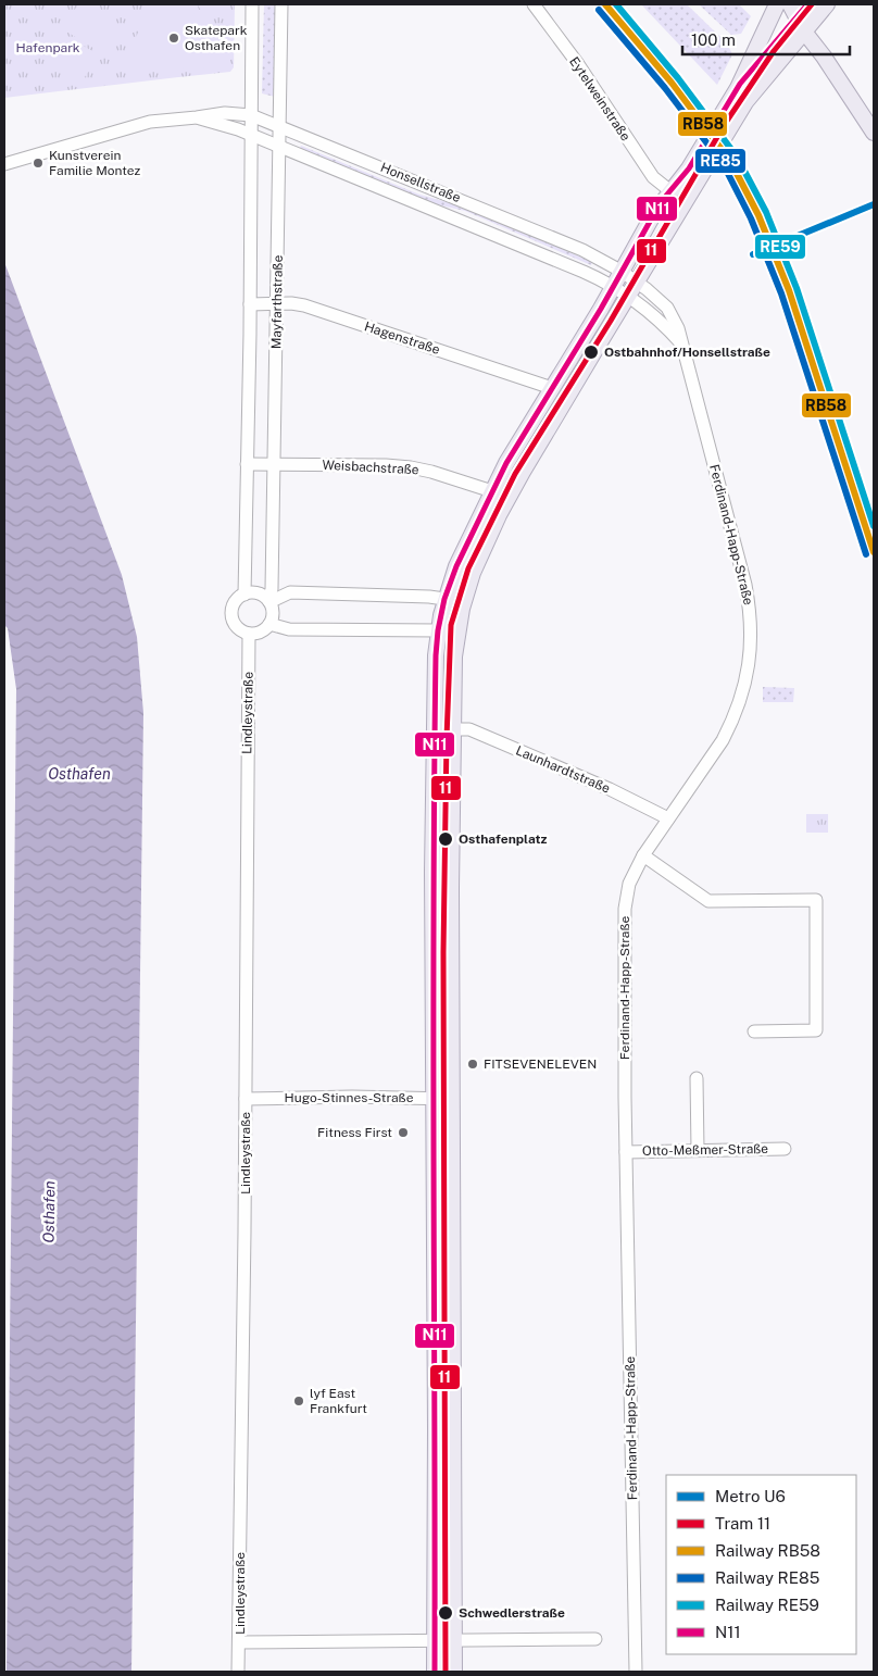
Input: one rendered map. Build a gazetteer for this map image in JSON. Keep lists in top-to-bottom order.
{
  "streets": {
    "street": [
      "Eytelweinstraße",
      "Honsellstraße",
      "Mayfarthstraße",
      "Hagenstraße",
      "Weisbachstraße",
      "Ferdinand-Happ-Straße",
      "Lindleystraße",
      "Launhardtstraße",
      "Hugo-Stinnes-Straße",
      "Otto-Meßmer-Straße"
    ]
  },
  "crossings": [
    ["Honsellstraße", "Mayfarthstraße"],
    ["Honsellstraße", "Ferdinand-Happ-Straße"],
    ["Mayfarthstraße", "Hagenstraße"],
    ["Mayfarthstraße", "Weisbachstraße"],
    ["Mayfarthstraße", "Lindleystraße"],
    ["Ferdinand-Happ-Straße", "Launhardtstraße"],
    ["Ferdinand-Happ-Straße", "Otto-Meßmer-Straße"],
    ["Lindleystraße", "Hugo-Stinnes-Straße"]
  ],
  "water": ["Osthafen"],
  "parks": ["Hafenpark"],
  "places": [
    "Skatepark Osthafen",
    "Kunstverein Familie Montez",
    "Ostbahnhof/Honsellstraße",
    "Osthafenplatz",
    "FITSEVENELEVEN",
    "Fitness First",
    "lyf East Frankfurt",
    "Schwedlerstraße"
  ],
  "lines": [
    "tram line 11",
    "rail line RB58",
    "rail line RE59",
    "transit line N11",
    "rail line RE85",
    "metro line U6"
  ],
  "legend": [
    "Metro U6",
    "Tram 11",
    "Railway RB58",
    "Railway RE85",
    "Railway RE59",
    "N11"
  ],
  "scale_bar": "100 m"
}
